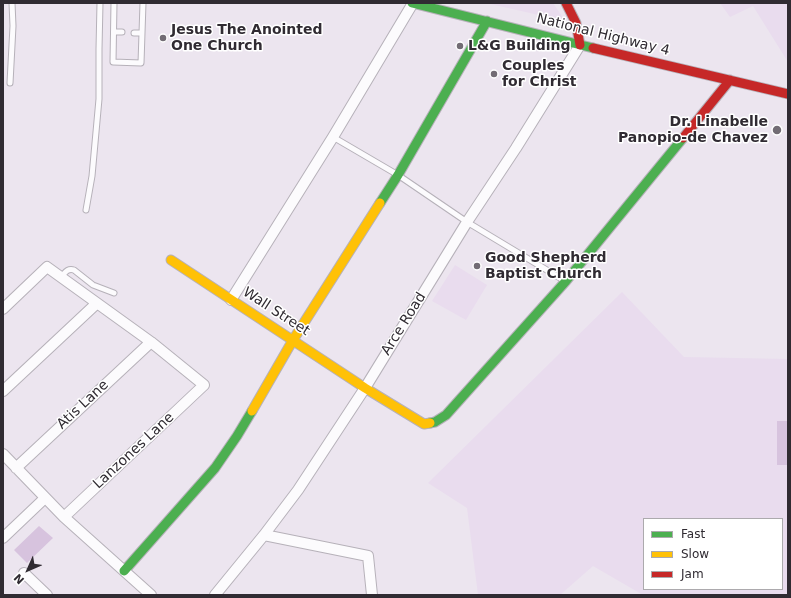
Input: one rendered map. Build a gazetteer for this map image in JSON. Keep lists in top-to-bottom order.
{
  "streets": {
    "street": [
      "National Highway 4",
      "Wall Street",
      "Arce Road",
      "Atis Lane",
      "Lanzones Lane"
    ]
  },
  "crossings": [
    ["National Highway 4", "Wall Street"],
    ["National Highway 4", "Arce Road"],
    ["Wall Street", "Arce Road"],
    ["Atis Lane", "Lanzones Lane"]
  ],
  "places": [
    "Jesus The Anointed One Church",
    "L&G Building",
    "Couples for Christ",
    "Dr. Linabelle Panopio-de Chavez",
    "Good Shepherd Baptist Church"
  ],
  "legend": ["Fast", "Slow", "Jam"],
  "north": "bottom left"
}
